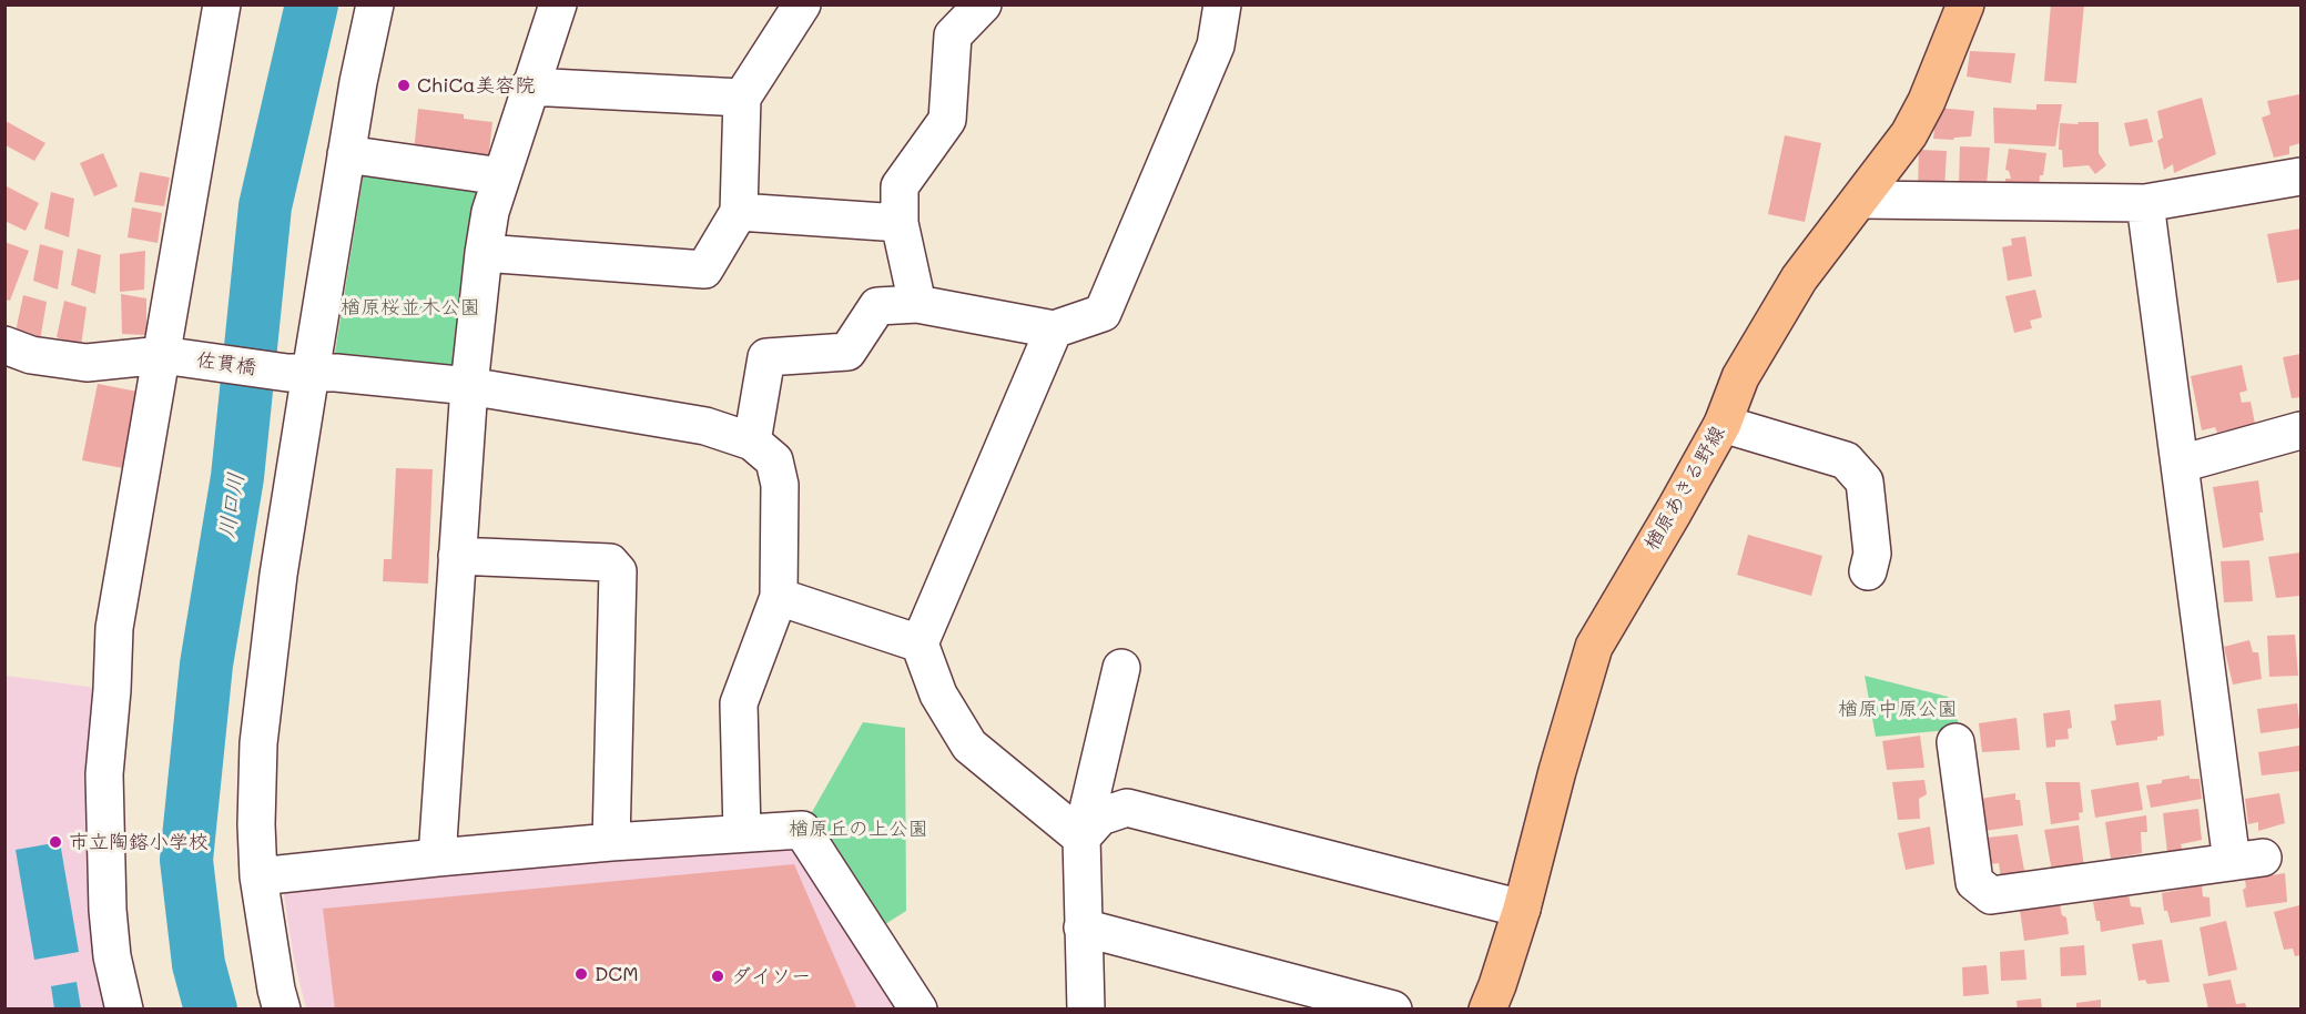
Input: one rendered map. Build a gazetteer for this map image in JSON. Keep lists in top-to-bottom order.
{
  "streets": {
    "main road": ["楢原あきる野線"],
    "street": ["佐貫橋"]
  },
  "water": ["川口川"],
  "parks": ["楢原桜並木公園", "楢原中原公園", "楢原丘の上公園"],
  "places": [
    "ChiCa美容院",
    "市立陶鎔小学校",
    "DCM",
    "ダイソー"
  ]
}
